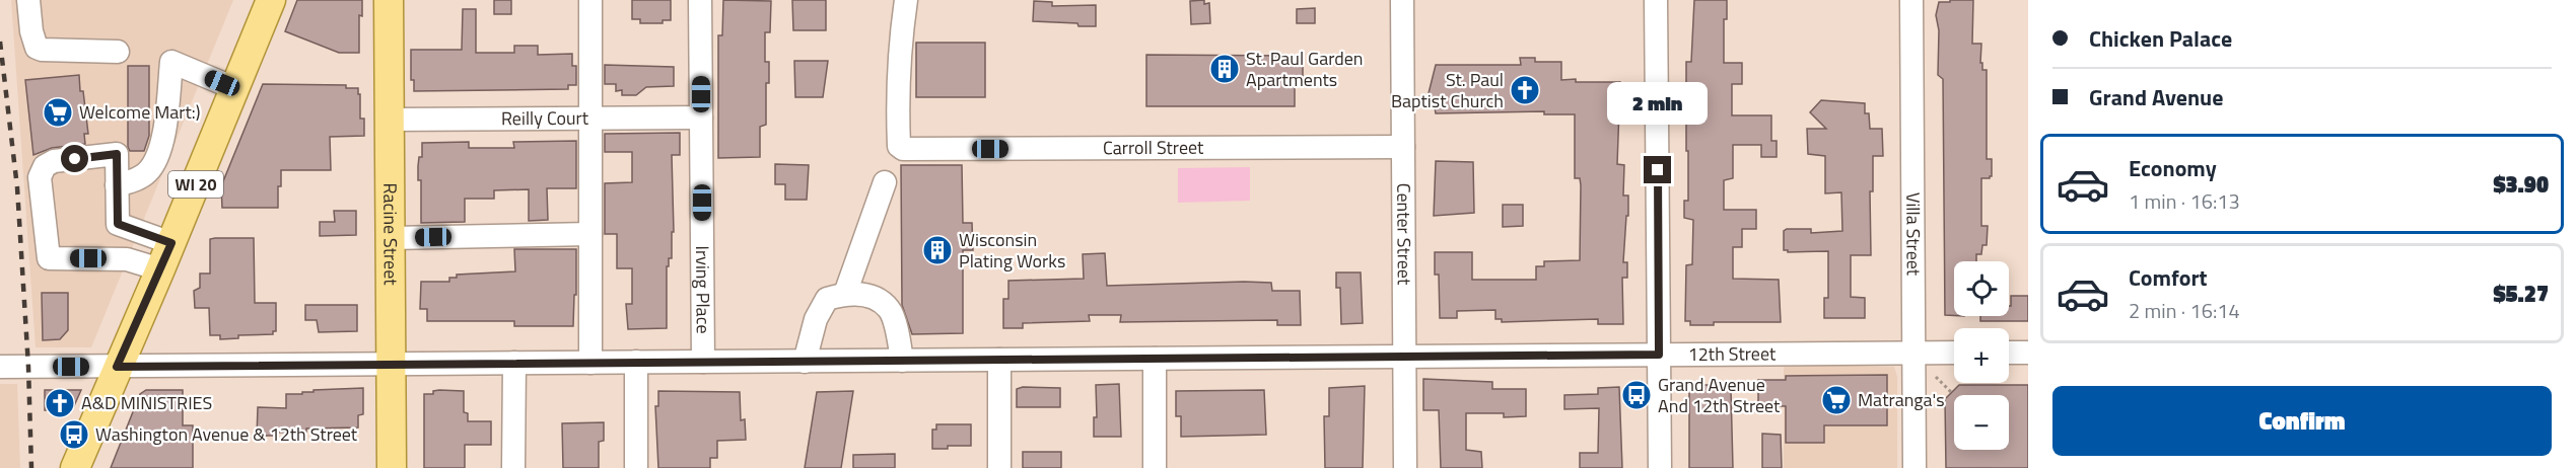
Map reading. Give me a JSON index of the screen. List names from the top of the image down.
{
  "streets": {
    "main road": ["WI 20", "Racine Street"],
    "street": [
      "Reilly Court",
      "Carroll Street",
      "Center Street",
      "Villa Street",
      "Irving Place",
      "12th Street"
    ]
  },
  "crossings": [
    ["Reilly Court", "Racine Street"],
    ["Reilly Court", "Irving Place"],
    ["Carroll Street", "Center Street"],
    ["WI 20", "12th Street"],
    ["Racine Street", "12th Street"],
    ["Center Street", "12th Street"],
    ["Villa Street", "12th Street"],
    ["Irving Place", "12th Street"]
  ],
  "places": {
    "building": ["St. Paul Garden Apartments", "Wisconsin Plating Works"],
    "church": ["St. Paul Baptist Church", "A&D MINISTRIES"],
    "supermarket": ["Welcome Mart:)", "Matranga's"],
    "bus stop": ["Grand Avenue And 12th Street", "Washington Avenue & 12th Street"]
  },
  "page": {
    "banner": ["Chicken Palace", "Grand Avenue"],
    "bubble": "2 min",
    "list": [
      {
        "name": "Economy",
        "note": "1 min · 16:13",
        "value": "$3.90"
      },
      {
        "name": "Comfort",
        "note": "2 min · 16:14",
        "value": "$5.27"
      }
    ],
    "map_buttons": ["+", "−"],
    "buttons": "Confirm"
  }
}
